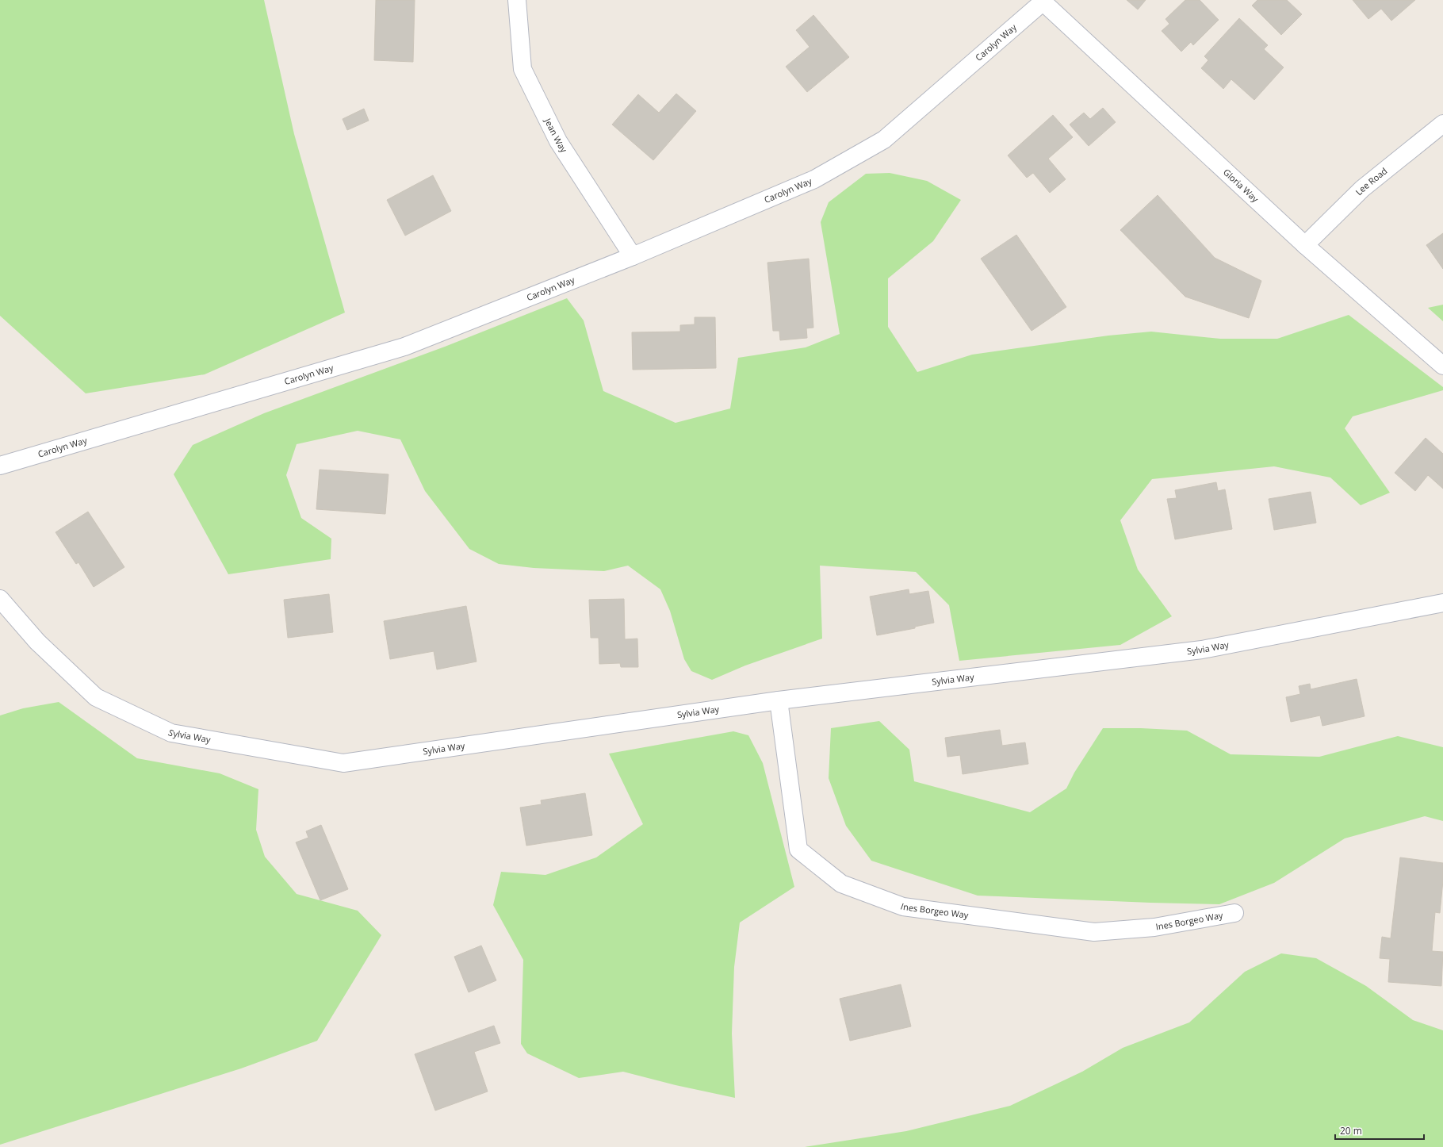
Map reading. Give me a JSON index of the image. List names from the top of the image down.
{
  "streets": {
    "street": [
      "Carolyn Way",
      "Jean Way",
      "Lee Road",
      "Gloria Way",
      "Sylvia Way",
      "Ines Borgeo Way"
    ]
  },
  "crossings": [
    ["Carolyn Way", "Jean Way"],
    ["Carolyn Way", "Gloria Way"],
    ["Lee Road", "Gloria Way"],
    ["Sylvia Way", "Ines Borgeo Way"]
  ],
  "scale_bar": "20 m"
}
